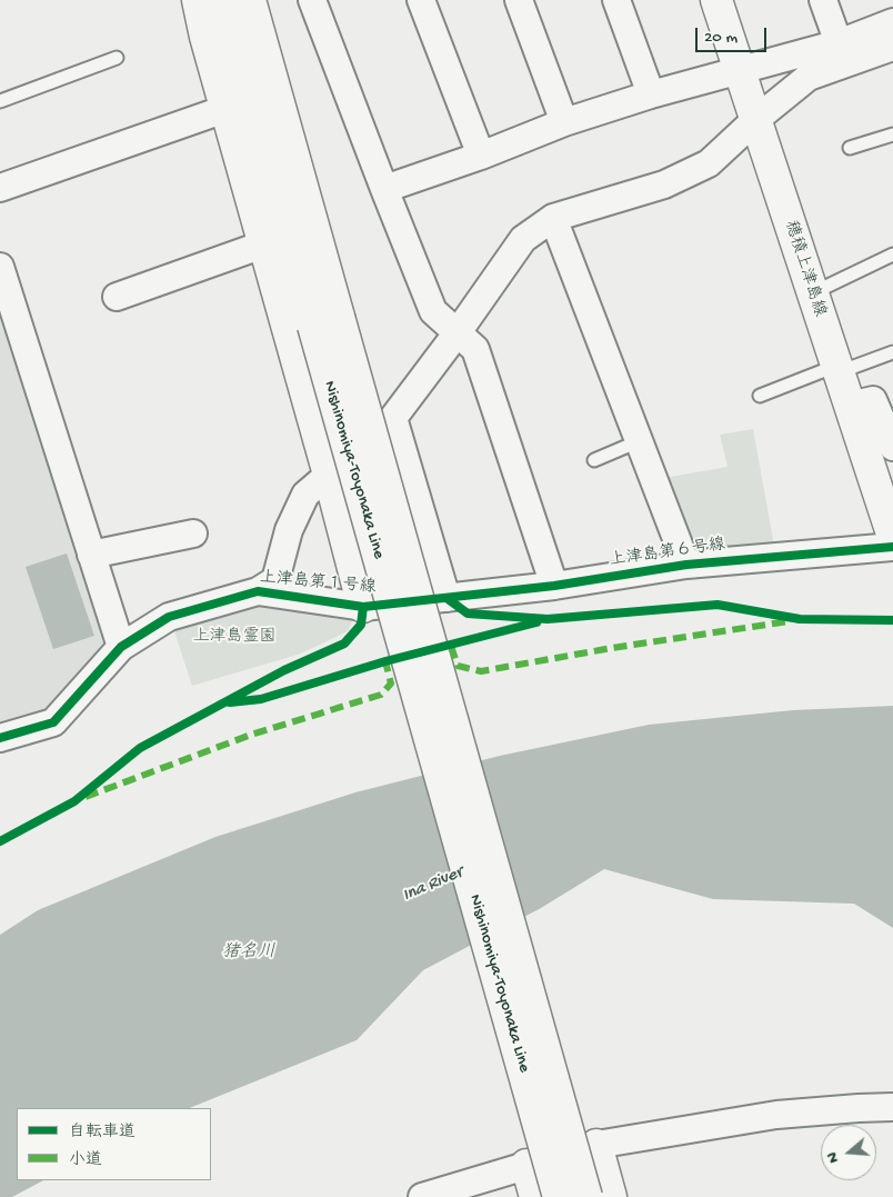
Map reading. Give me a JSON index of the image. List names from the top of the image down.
{
  "streets": {
    "main road": ["穂積上津島線", "Nishinomiya-Toyonaka Line"],
    "street": ["上津島第６号線", "上津島第１号線"]
  },
  "crossings": [
    ["上津島第６号線", "上津島第１号線"]
  ],
  "water": ["Ina River", "猪名川"],
  "parks": ["上津島霊園"],
  "legend": ["自転車道", "小道"],
  "scale_bar": "20 m",
  "north": "left"
}
